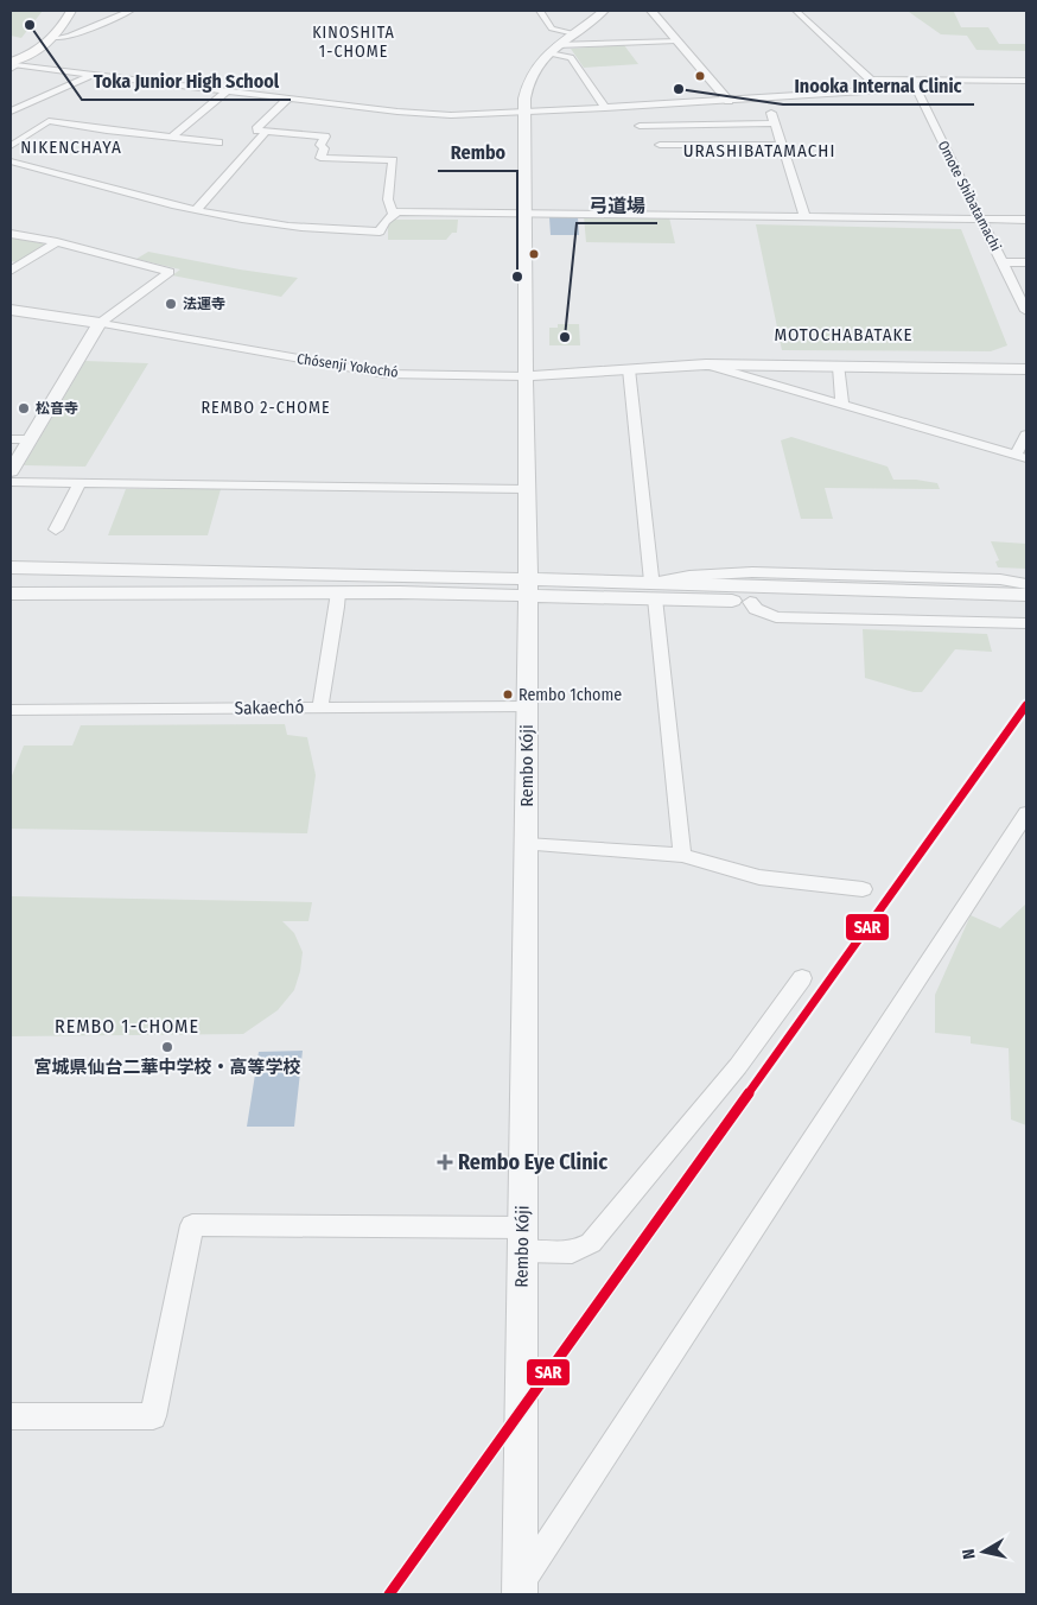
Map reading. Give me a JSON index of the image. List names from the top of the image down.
{
  "streets": {
    "street": [
      "Omote Shibatamachi",
      "Chósenji Yokochó",
      "Sakaechó",
      "Rembo Kóji"
    ]
  },
  "crossings": [
    ["Chósenji Yokochó", "Rembo Kóji"],
    ["Sakaechó", "Rembo Kóji"]
  ],
  "districts": [
    "KINOSHITA 1-CHOME",
    "NIKENCHAYA",
    "URASHIBATAMACHI",
    "MOTOCHABATAKE",
    "REMBO 2-CHOME",
    "REMBO 1-CHOME"
  ],
  "places": {
    "other": [
      "Toka Junior High School",
      "Inooka Internal Clinic",
      "Rembo",
      "法運寺",
      "弓道場",
      "松音寺",
      "Rembo 1chome",
      "宮城県仙台二華中学校・高等学校"
    ],
    "health": ["Rembo Eye Clinic"]
  },
  "lines": ["transit line SAR"],
  "north": "left"
}
